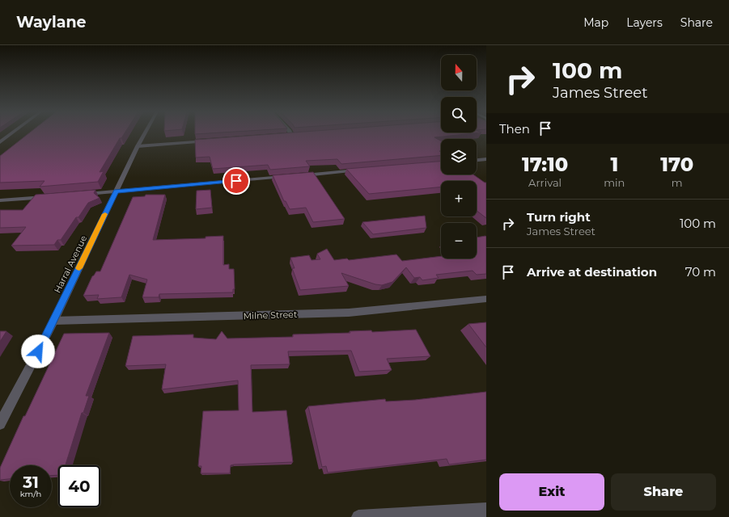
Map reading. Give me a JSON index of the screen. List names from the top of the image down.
{
  "streets": {
    "street": ["Harral Avenue", "Milne Street"]
  },
  "crossings": [
    ["Harral Avenue", "Milne Street"]
  ],
  "north": "top",
  "page": {
    "header": "Waylane",
    "nav": ["Map", "Layers", "Share"],
    "turn": ["100 m", "James Street"],
    "map_buttons": ["+", "−"],
    "then": "Then",
    "eta": [
      "17:10",
      "Arrival",
      "1",
      "min",
      "170",
      "m"
    ],
    "list": [
      {
        "name": "Turn right",
        "note": "James Street",
        "value": "100 m"
      },
      {
        "name": "Arrive at destination",
        "value": "70 m"
      }
    ],
    "speed": "31 km/h",
    "limit": "40",
    "buttons": ["Exit", "Share"]
  }
}
